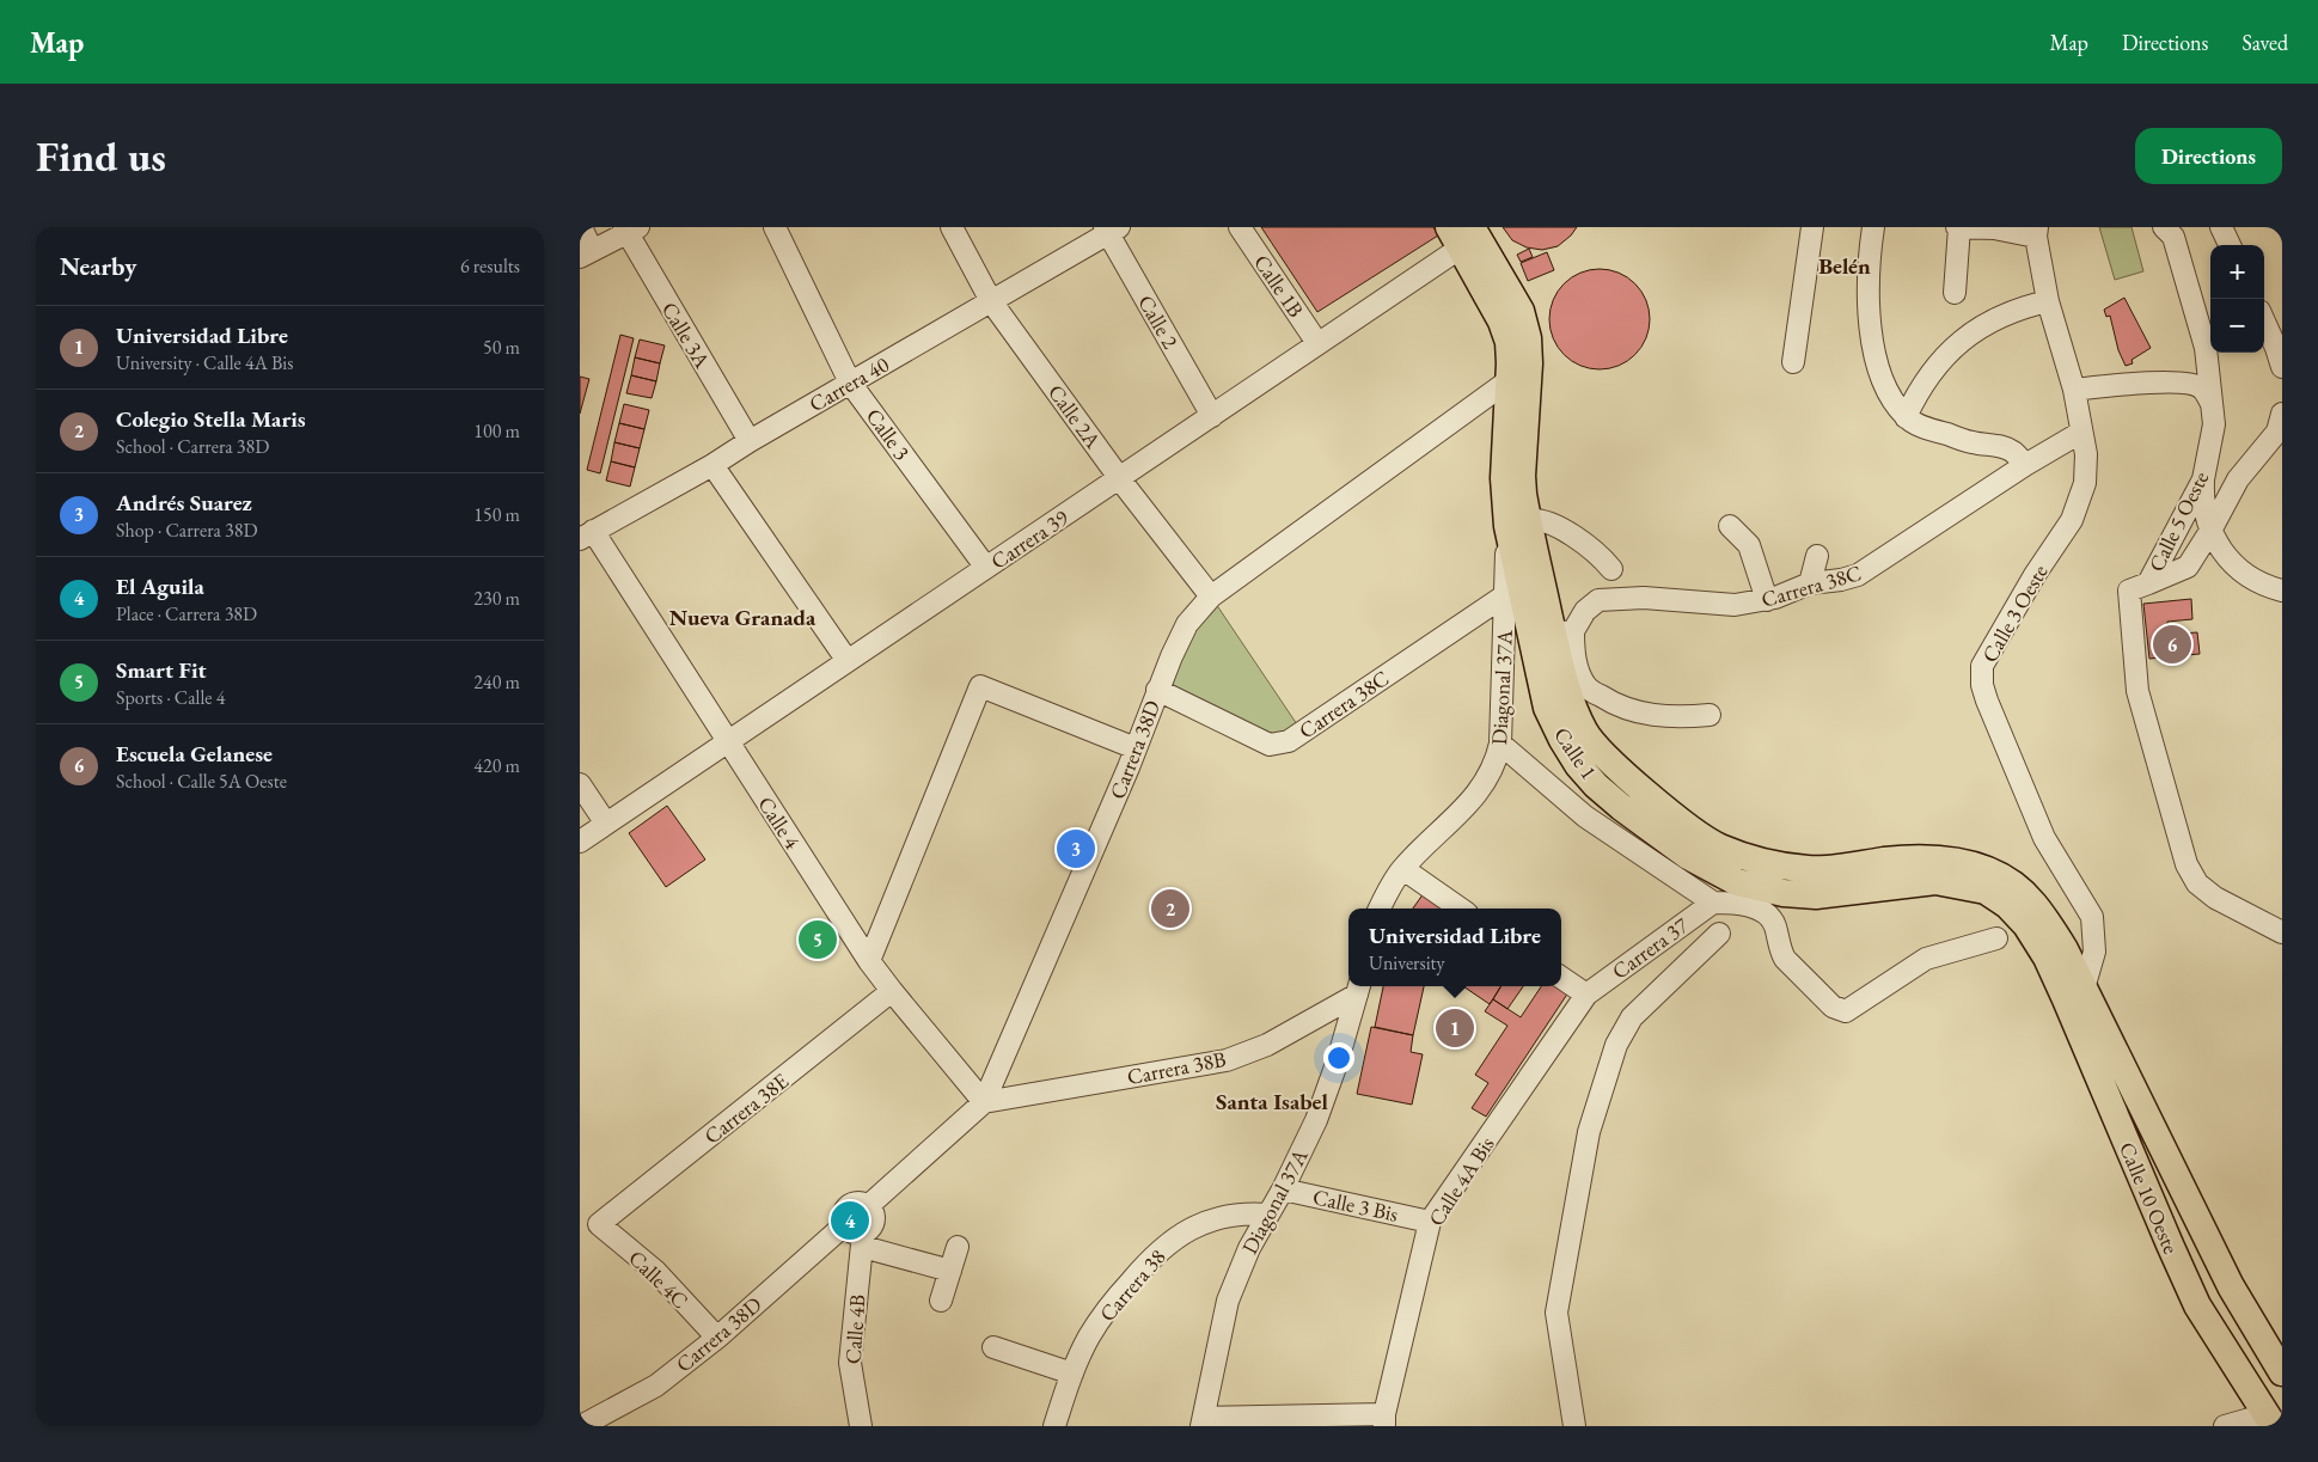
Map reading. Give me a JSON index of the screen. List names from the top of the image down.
{
  "streets": {
    "main road": ["Calle 1", "Calle 10 Oeste"],
    "street": [
      "Calle 1B",
      "Calle 2",
      "Calle 3A",
      "Carrera 40",
      "Calle 2A",
      "Calle 3",
      "Calle 5 Oeste",
      "Carrera 39",
      "Carrera 38C",
      "Calle 3 Oeste",
      "Diagonal 37A",
      "Carrera 38D",
      "Calle 4",
      "Carrera 37",
      "Carrera 38B",
      "Carrera 38E",
      "Calle 4A Bis",
      "Calle 3 Bis",
      "Calle 4C",
      "Carrera 38",
      "Calle 4B"
    ]
  },
  "crossings": [
    ["Calle 1B", "Carrera 39"],
    ["Calle 2", "Carrera 40"],
    ["Calle 2", "Carrera 39"],
    ["Calle 3A", "Carrera 40"],
    ["Carrera 40", "Calle 2A"],
    ["Carrera 40", "Calle 3"],
    ["Carrera 40", "Calle 4"],
    ["Calle 2A", "Carrera 39"],
    ["Calle 2A", "Carrera 38D"],
    ["Calle 3", "Carrera 39"],
    ["Carrera 39", "Calle 1"],
    ["Carrera 39", "Calle 4"],
    ["Carrera 38C", "Calle 3 Oeste"],
    ["Carrera 38C", "Diagonal 37A"],
    ["Carrera 38C", "Carrera 38D"],
    ["Carrera 38C", "Calle 1"],
    ["Calle 3 Oeste", "Calle 10 Oeste"],
    ["Diagonal 37A", "Calle 1"],
    ["Diagonal 37A", "Carrera 38B"],
    ["Diagonal 37A", "Calle 3 Bis"],
    ["Diagonal 37A", "Carrera 38"],
    ["Carrera 38D", "Calle 1"],
    ["Carrera 38D", "Calle 4"],
    ["Carrera 38D", "Carrera 38B"],
    ["Carrera 38D", "Calle 4C"],
    ["Carrera 38D", "Calle 4B"],
    ["Calle 1", "Calle 10 Oeste"],
    ["Calle 4", "Carrera 38B"],
    ["Calle 4", "Carrera 38E"],
    ["Carrera 37", "Calle 4A Bis"],
    ["Carrera 38E", "Calle 4C"],
    ["Calle 4A Bis", "Calle 3 Bis"]
  ],
  "districts": ["Belén", "Nueva Granada", "Santa Isabel"],
  "page": {
    "header": "Map",
    "nav": ["Map", "Directions", "Saved"],
    "buttons": "Directions",
    "title": "Find us",
    "heading": ["Nearby", "6 results"],
    "map_buttons": ["+", "−"],
    "list": [
      {
        "mark": "1",
        "name": "Universidad Libre",
        "note": "University · Calle 4A Bis",
        "value": "50 m"
      },
      {
        "mark": "2",
        "name": "Colegio Stella Maris",
        "note": "School · Carrera 38D",
        "value": "100 m"
      },
      {
        "mark": "3",
        "name": "Andrés Suarez",
        "note": "Shop · Carrera 38D",
        "value": "150 m"
      },
      {
        "mark": "4",
        "name": "El Aguila",
        "note": "Place · Carrera 38D",
        "value": "230 m"
      },
      {
        "mark": "5",
        "name": "Smart Fit",
        "note": "Sports · Calle 4",
        "value": "240 m"
      },
      {
        "mark": "6",
        "name": "Escuela Gelanese",
        "note": "School · Calle 5A Oeste",
        "value": "420 m"
      }
    ],
    "pins": [
      "6",
      "3",
      "2",
      "5",
      "1",
      "4"
    ],
    "popup": ["Universidad Libre", "University"]
  }
}
